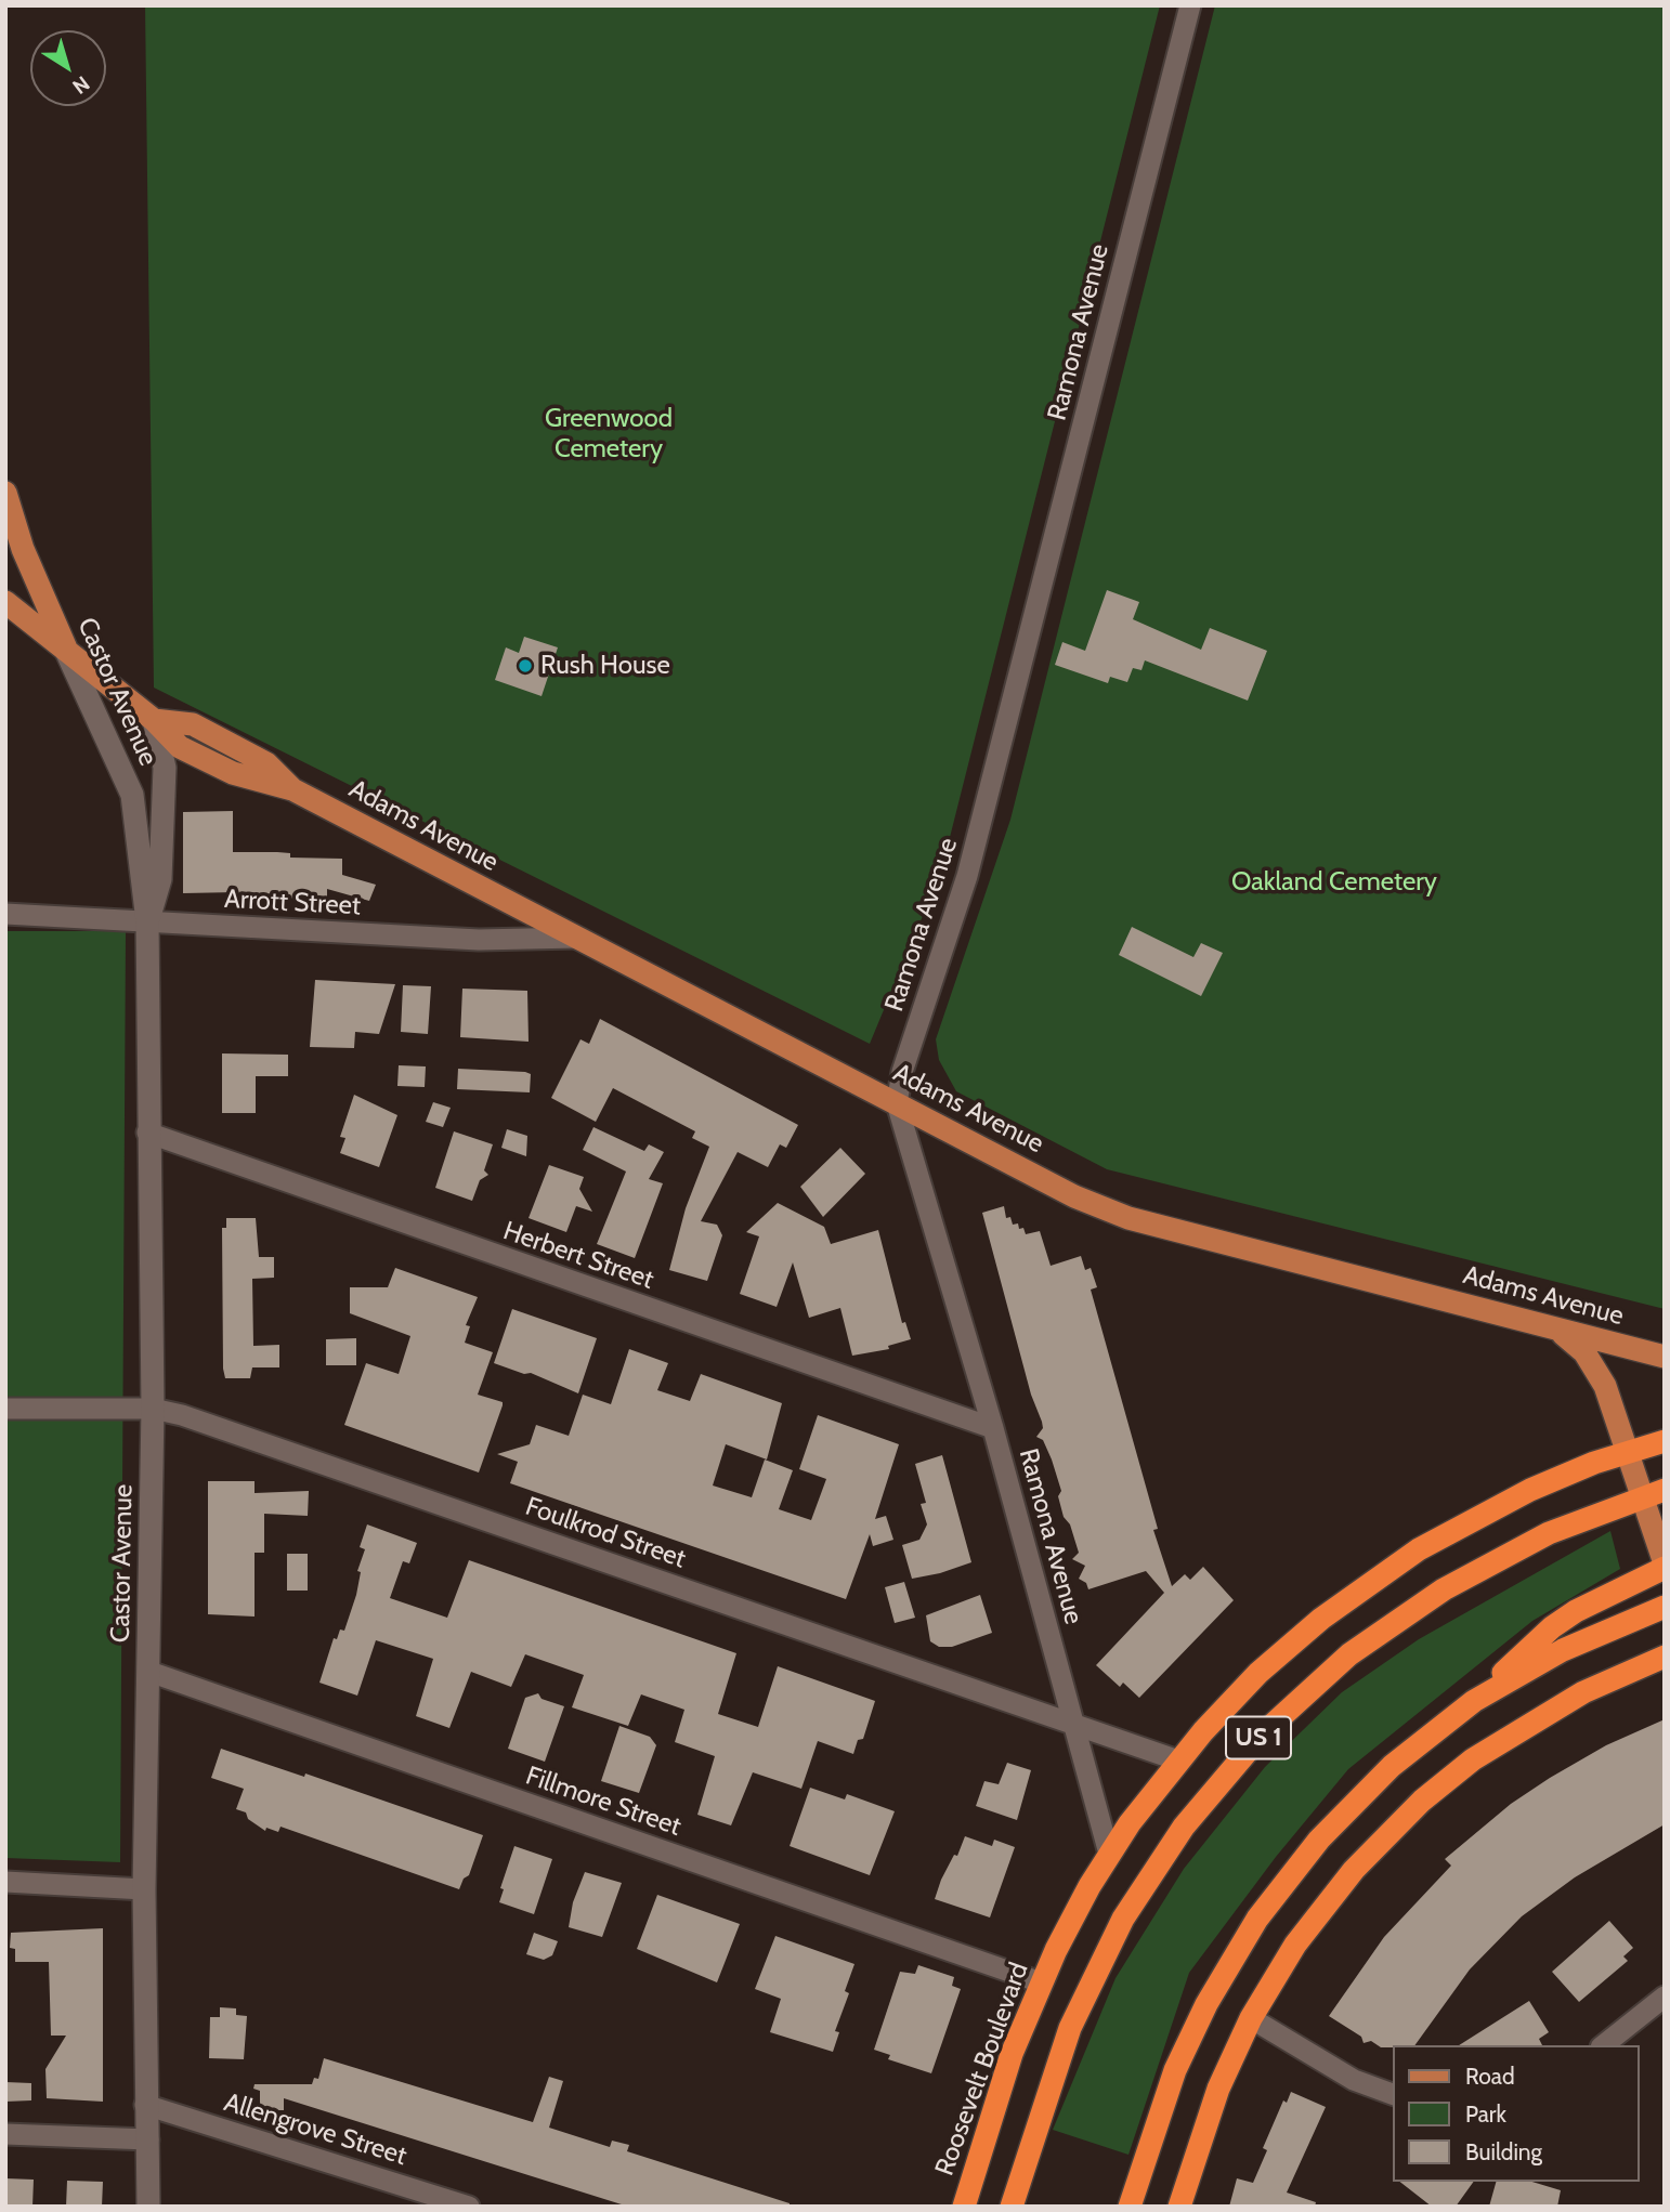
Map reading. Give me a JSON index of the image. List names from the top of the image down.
{
  "streets": {
    "highway": ["US 1", "Roosevelt Boulevard"],
    "main road": ["Castor Avenue", "Adams Avenue"],
    "street": [
      "Ramona Avenue",
      "Arrott Street",
      "Herbert Street",
      "Foulkrod Street",
      "Fillmore Street",
      "Allengrove Street"
    ]
  },
  "crossings": [
    ["Ramona Avenue", "Adams Avenue"],
    ["Ramona Avenue", "Herbert Street"],
    ["Ramona Avenue", "Foulkrod Street"],
    ["Ramona Avenue", "Roosevelt Boulevard"],
    ["Castor Avenue", "Adams Avenue"],
    ["Castor Avenue", "Arrott Street"],
    ["Castor Avenue", "Herbert Street"],
    ["Castor Avenue", "Foulkrod Street"],
    ["Castor Avenue", "Fillmore Street"],
    ["Castor Avenue", "Allengrove Street"],
    ["Adams Avenue", "Arrott Street"],
    ["Foulkrod Street", "Roosevelt Boulevard"],
    ["Fillmore Street", "Roosevelt Boulevard"]
  ],
  "parks": ["Greenwood Cemetery", "Oakland Cemetery"],
  "places": ["Rush House"],
  "legend": ["Road", "Park", "Building"],
  "north": "bottom right"
}
